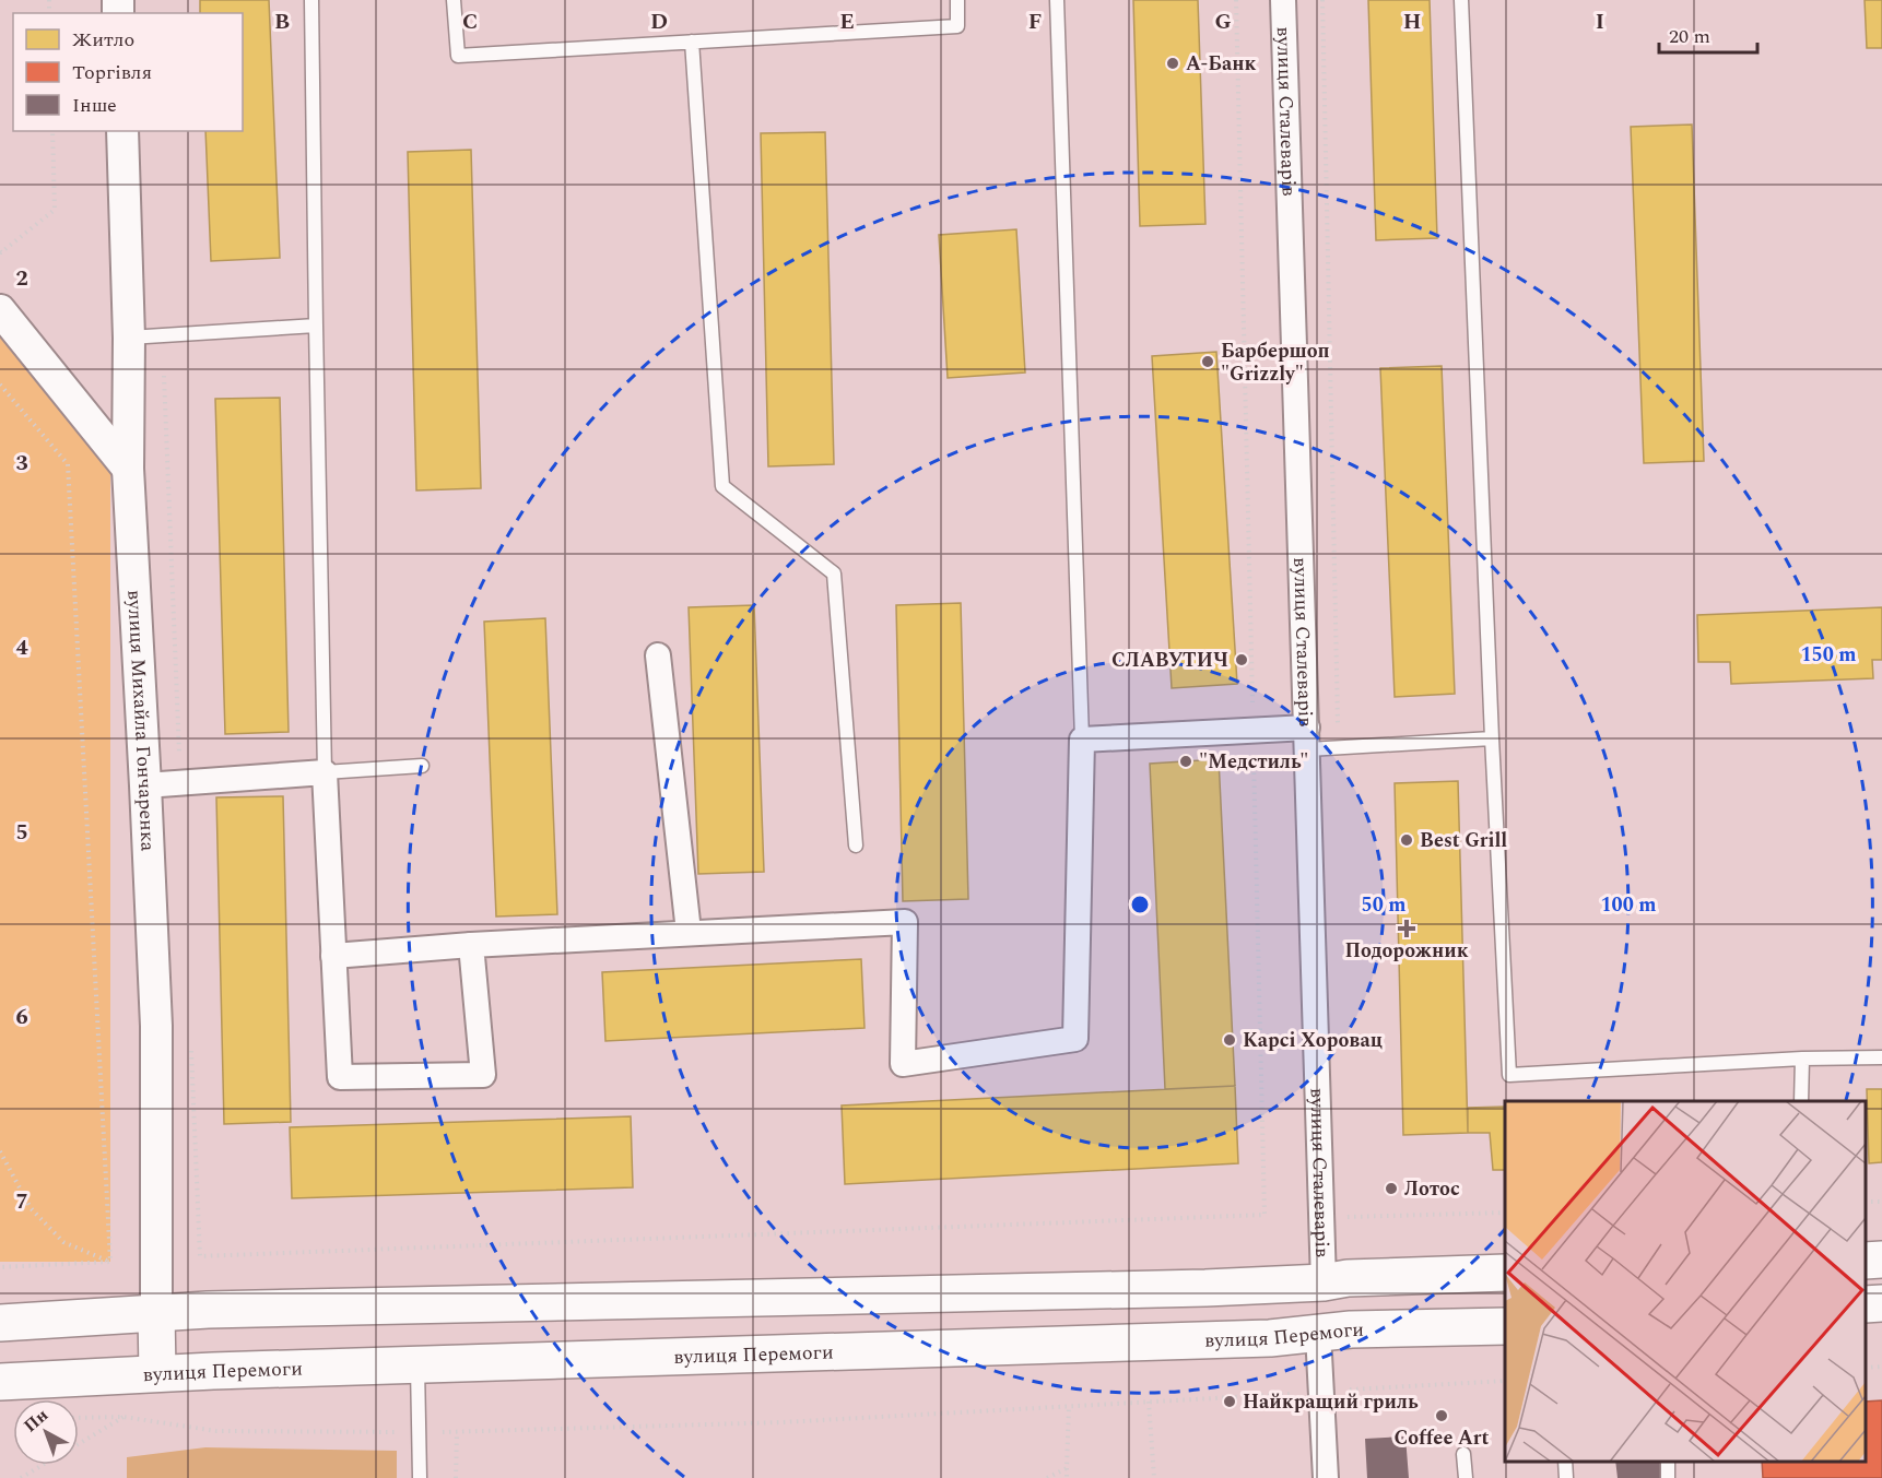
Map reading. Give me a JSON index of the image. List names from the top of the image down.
{
  "streets": {
    "main road": ["вулиця Перемоги"],
    "street": ["вулиця Сталеварів", "вулиця Михайла Гончаренка"]
  },
  "places": {
    "other": [
      "А-Банк",
      "Барбершоп \"Grizzly\"",
      "СЛАВУТИЧ",
      "\"Медстиль\"",
      "Best Grill",
      "Карсі Хоровац",
      "Лотос",
      "Найкращий гриль",
      "Coffee Art"
    ],
    "health": ["Подорожник"]
  },
  "legend": ["Житло", "Торгівля", "Інше"],
  "scale_bar": "20 m",
  "north": "top left",
  "grid": {
    "columns": [
      "B",
      "C",
      "D",
      "E",
      "F",
      "G",
      "H",
      "I"
    ],
    "rows": [
      "2",
      "3",
      "4",
      "5",
      "6",
      "7"
    ]
  },
  "rings": ["150 m", "50 m", "100 m"]
}
